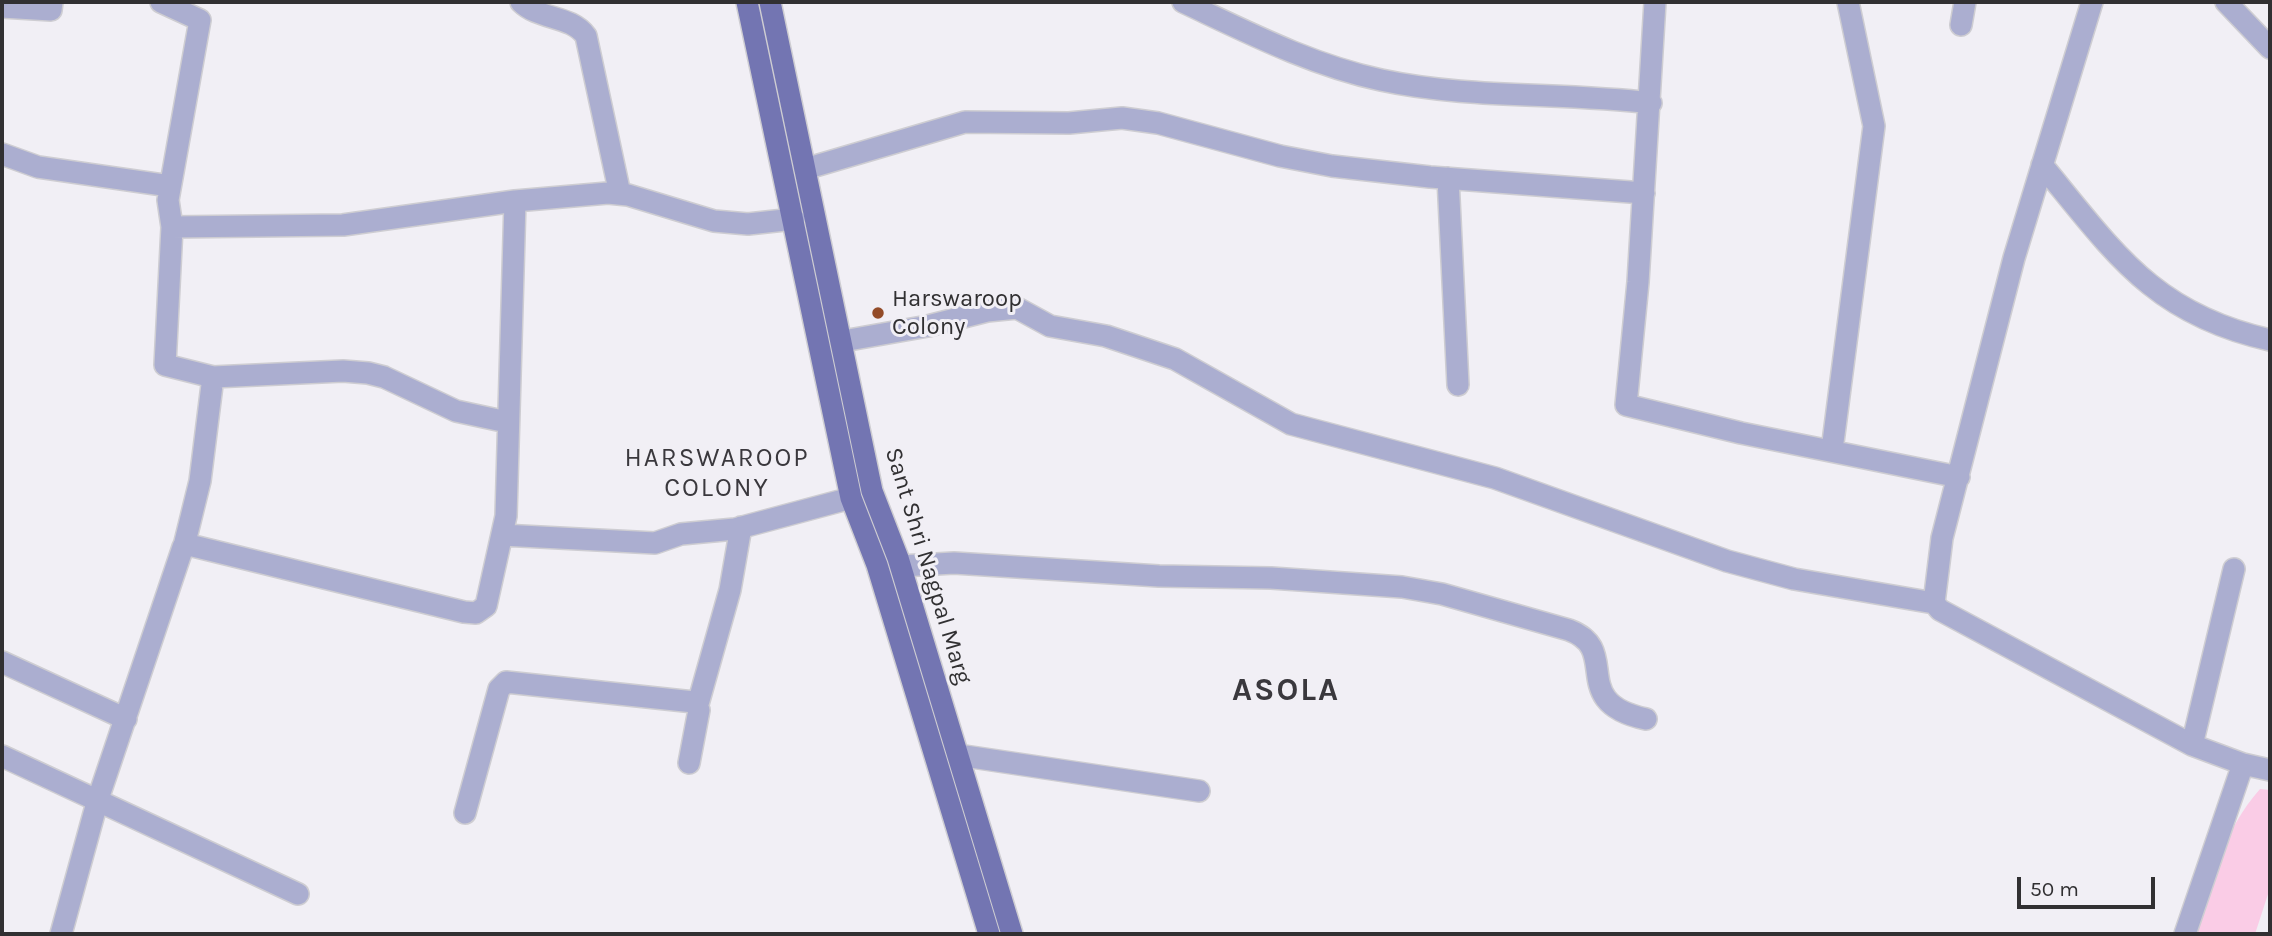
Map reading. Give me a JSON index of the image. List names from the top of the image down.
{
  "streets": {
    "main road": ["Sant Shri Nagpal Marg"]
  },
  "districts": ["HARSWAROOP COLONY", "ASOLA"],
  "places": ["Harswaroop Colony"],
  "scale_bar": "50 m"
}
